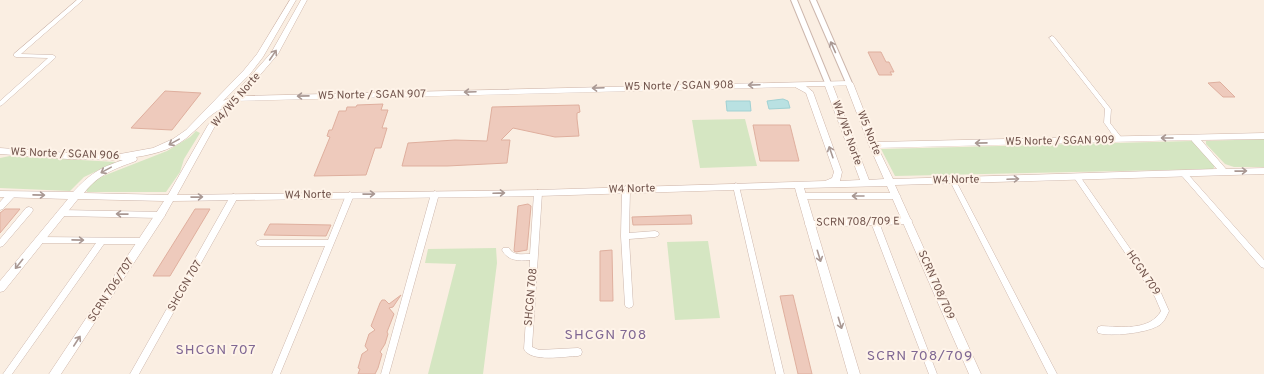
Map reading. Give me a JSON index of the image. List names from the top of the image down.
{
  "streets": {
    "main road": [
      "W5 Norte / SGAN 908",
      "W5 Norte / SGAN 907",
      "W4/W5 Norte",
      "W5 Norte",
      "W5 Norte / SGAN 909",
      "W5 Norte / SGAN 906",
      "W4 Norte",
      "SCRN 708/709",
      "SCRN 706/707"
    ],
    "street": [
      "SCRN 708/709 E",
      "HCGN 709",
      "SHCGN 707",
      "SHCGN 708"
    ]
  },
  "crossings": [
    ["W5 Norte / SGAN 908", "W5 Norte / SGAN 907"],
    ["W5 Norte / SGAN 908", "W4/W5 Norte"],
    ["W5 Norte / SGAN 908", "W5 Norte"],
    ["W5 Norte / SGAN 907", "W4/W5 Norte"],
    ["W4/W5 Norte", "W5 Norte / SGAN 906"],
    ["W4/W5 Norte", "W4 Norte"],
    ["W4/W5 Norte", "SCRN 706/707"],
    ["W5 Norte", "W5 Norte / SGAN 909"],
    ["W5 Norte", "W4 Norte"],
    ["W5 Norte", "SCRN 708/709"],
    ["W4 Norte", "HCGN 709"],
    ["W4 Norte", "SCRN 708/709"],
    ["W4 Norte", "SHCGN 707"],
    ["W4 Norte", "SHCGN 708"],
    ["SCRN 708/709 E", "SCRN 708/709"]
  ],
  "one_way": [
    "W5 Norte / SGAN 908",
    "W5 Norte / SGAN 907",
    "W5 Norte / SGAN 909",
    "W4 Norte"
  ],
  "districts": ["SHCGN 708", "SHCGN 707", "SCRN 708/709"]
}
